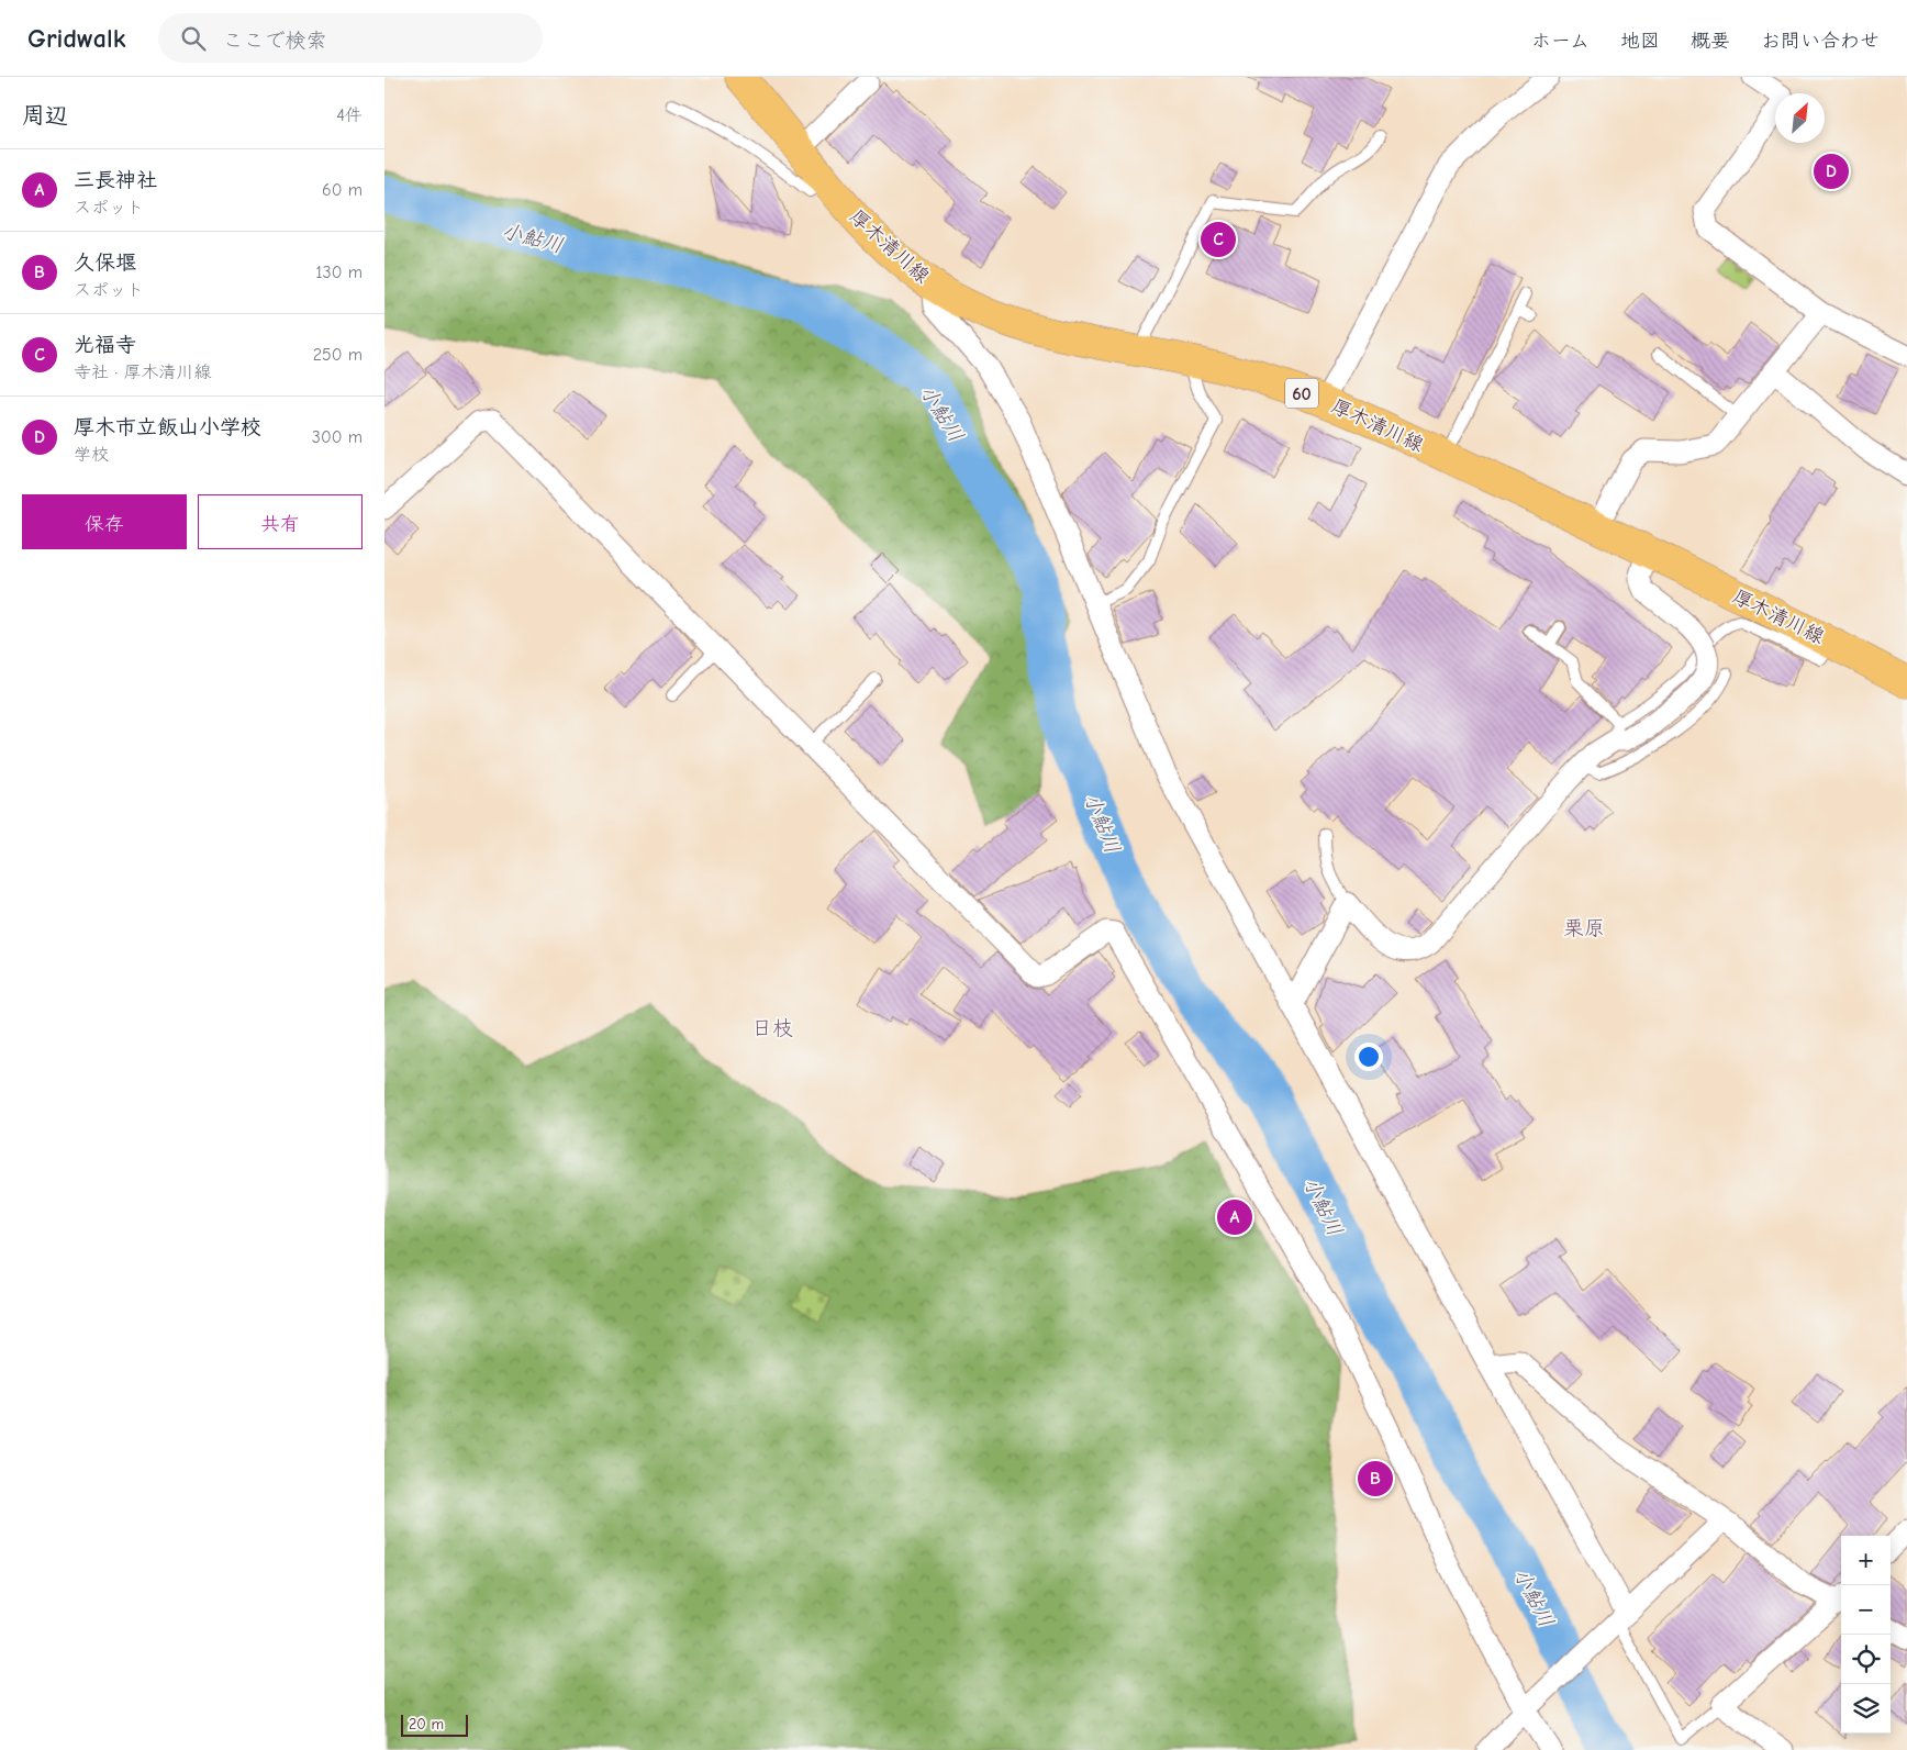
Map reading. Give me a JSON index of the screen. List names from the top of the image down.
{
  "streets": {
    "main road": ["厚木清川線", "60"]
  },
  "districts": ["栗原", "日枝"],
  "water": ["小鮎川"],
  "scale_bar": "20 m",
  "north": "top right",
  "page": {
    "header": "Gridwalk",
    "search": "ここで検索",
    "nav": [
      "ホーム",
      "地図",
      "概要",
      "お問い合わせ"
    ],
    "heading": ["周辺", "4件"],
    "list": [
      {
        "mark": "A",
        "name": "三長神社",
        "note": "スポット",
        "value": "60 m"
      },
      {
        "mark": "B",
        "name": "久保堰",
        "note": "スポット",
        "value": "130 m"
      },
      {
        "mark": "C",
        "name": "光福寺",
        "note": "寺社 · 厚木清川線",
        "value": "250 m"
      },
      {
        "mark": "D",
        "name": "厚木市立飯山小学校",
        "note": "学校",
        "value": "300 m"
      }
    ],
    "pins": [
      "D",
      "C",
      "A",
      "B"
    ],
    "buttons": ["保存", "共有"],
    "map_buttons": ["+", "−"],
    "scale": "20 m"
  }
}
